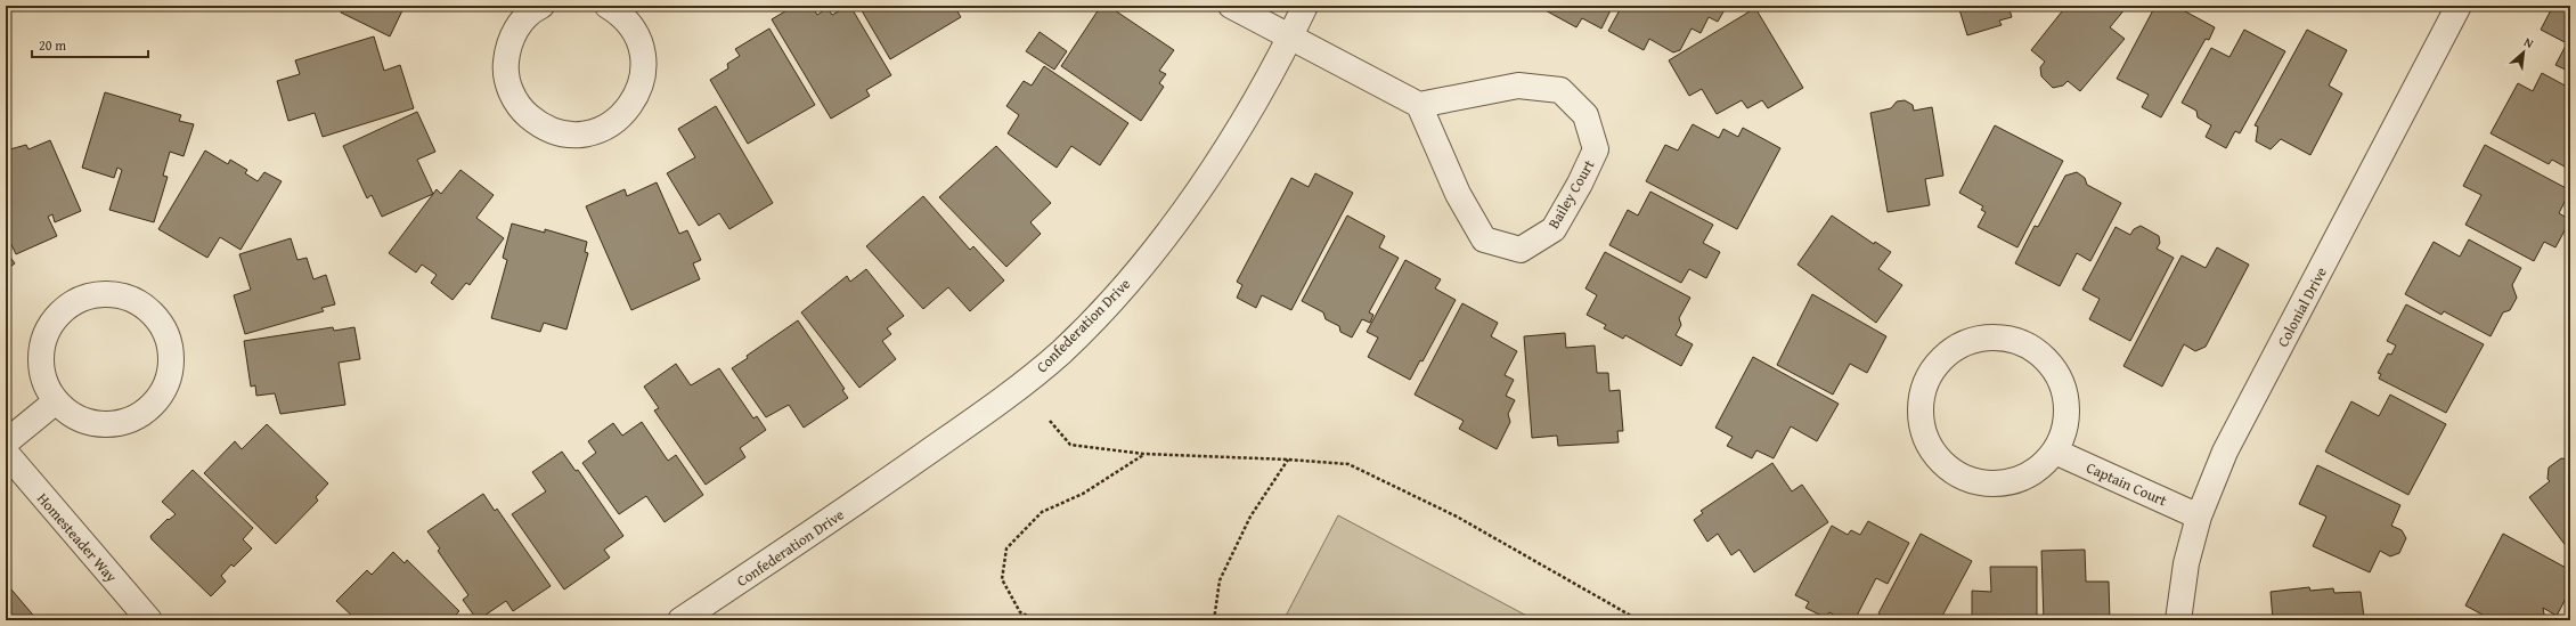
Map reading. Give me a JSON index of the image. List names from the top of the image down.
{
  "streets": {
    "street": [
      "Bailey Court",
      "Colonial Drive",
      "Confederation Drive",
      "Captain Court",
      "Homesteader Way"
    ]
  },
  "crossings": [
    ["Colonial Drive", "Captain Court"]
  ],
  "scale_bar": "20 m",
  "north": "top right"
}
